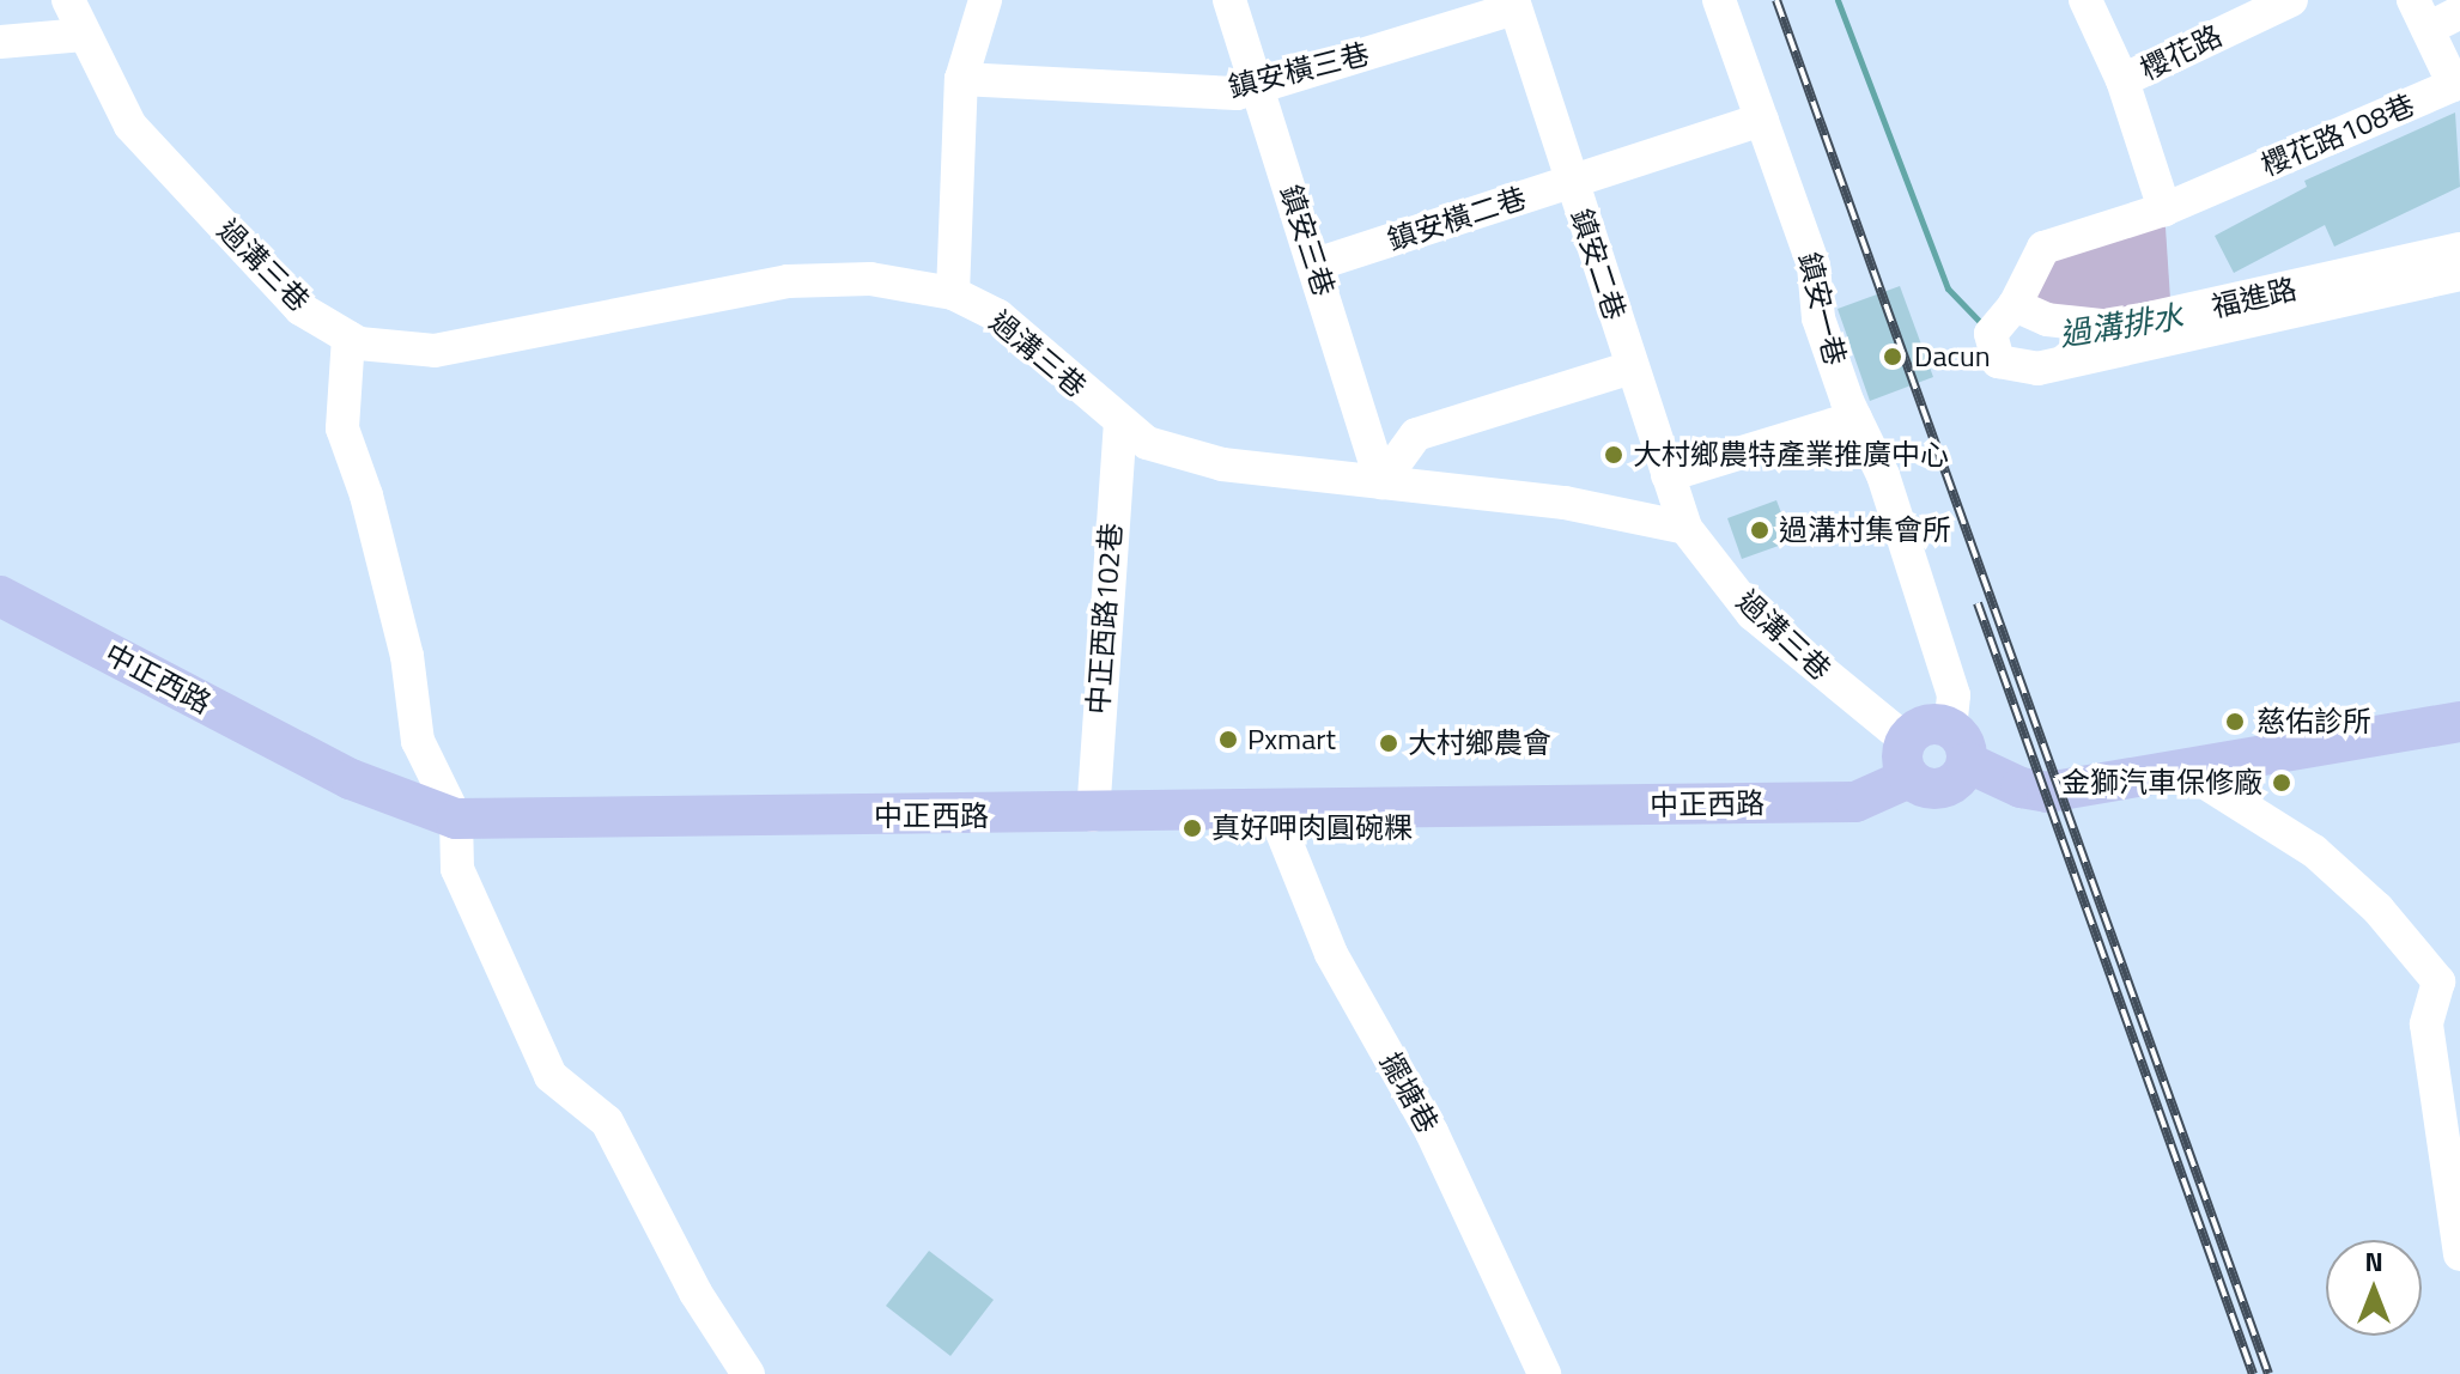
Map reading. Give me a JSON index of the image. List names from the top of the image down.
{
  "streets": {
    "main road": ["中正西路"],
    "street": [
      "櫻花路",
      "鎮安橫三巷",
      "櫻花路108巷",
      "鎮安橫二巷",
      "鎮安三巷",
      "鎮安二巷",
      "過溝三巷",
      "福進路",
      "鎮安一巷",
      "中正西路102巷",
      "擺塘巷"
    ]
  },
  "crossings": [
    ["櫻花路", "櫻花路108巷"],
    ["鎮安橫三巷", "鎮安三巷"],
    ["鎮安橫三巷", "鎮安二巷"],
    ["鎮安橫二巷", "鎮安三巷"],
    ["鎮安橫二巷", "鎮安二巷"],
    ["鎮安橫二巷", "鎮安一巷"],
    ["鎮安三巷", "過溝三巷"],
    ["鎮安二巷", "過溝三巷"],
    ["過溝三巷", "中正西路102巷"],
    ["過溝三巷", "中正西路"],
    ["鎮安一巷", "中正西路"],
    ["中正西路102巷", "中正西路"],
    ["中正西路", "擺塘巷"]
  ],
  "water": ["過溝排水"],
  "places": [
    "Dacun",
    "大村鄉農特產業推廣中心",
    "過溝村集會所",
    "慈佑診所",
    "Pxmart",
    "大村鄉農會",
    "金獅汽車保修廠",
    "真好呷肉圓碗粿"
  ],
  "north": "top"
}
